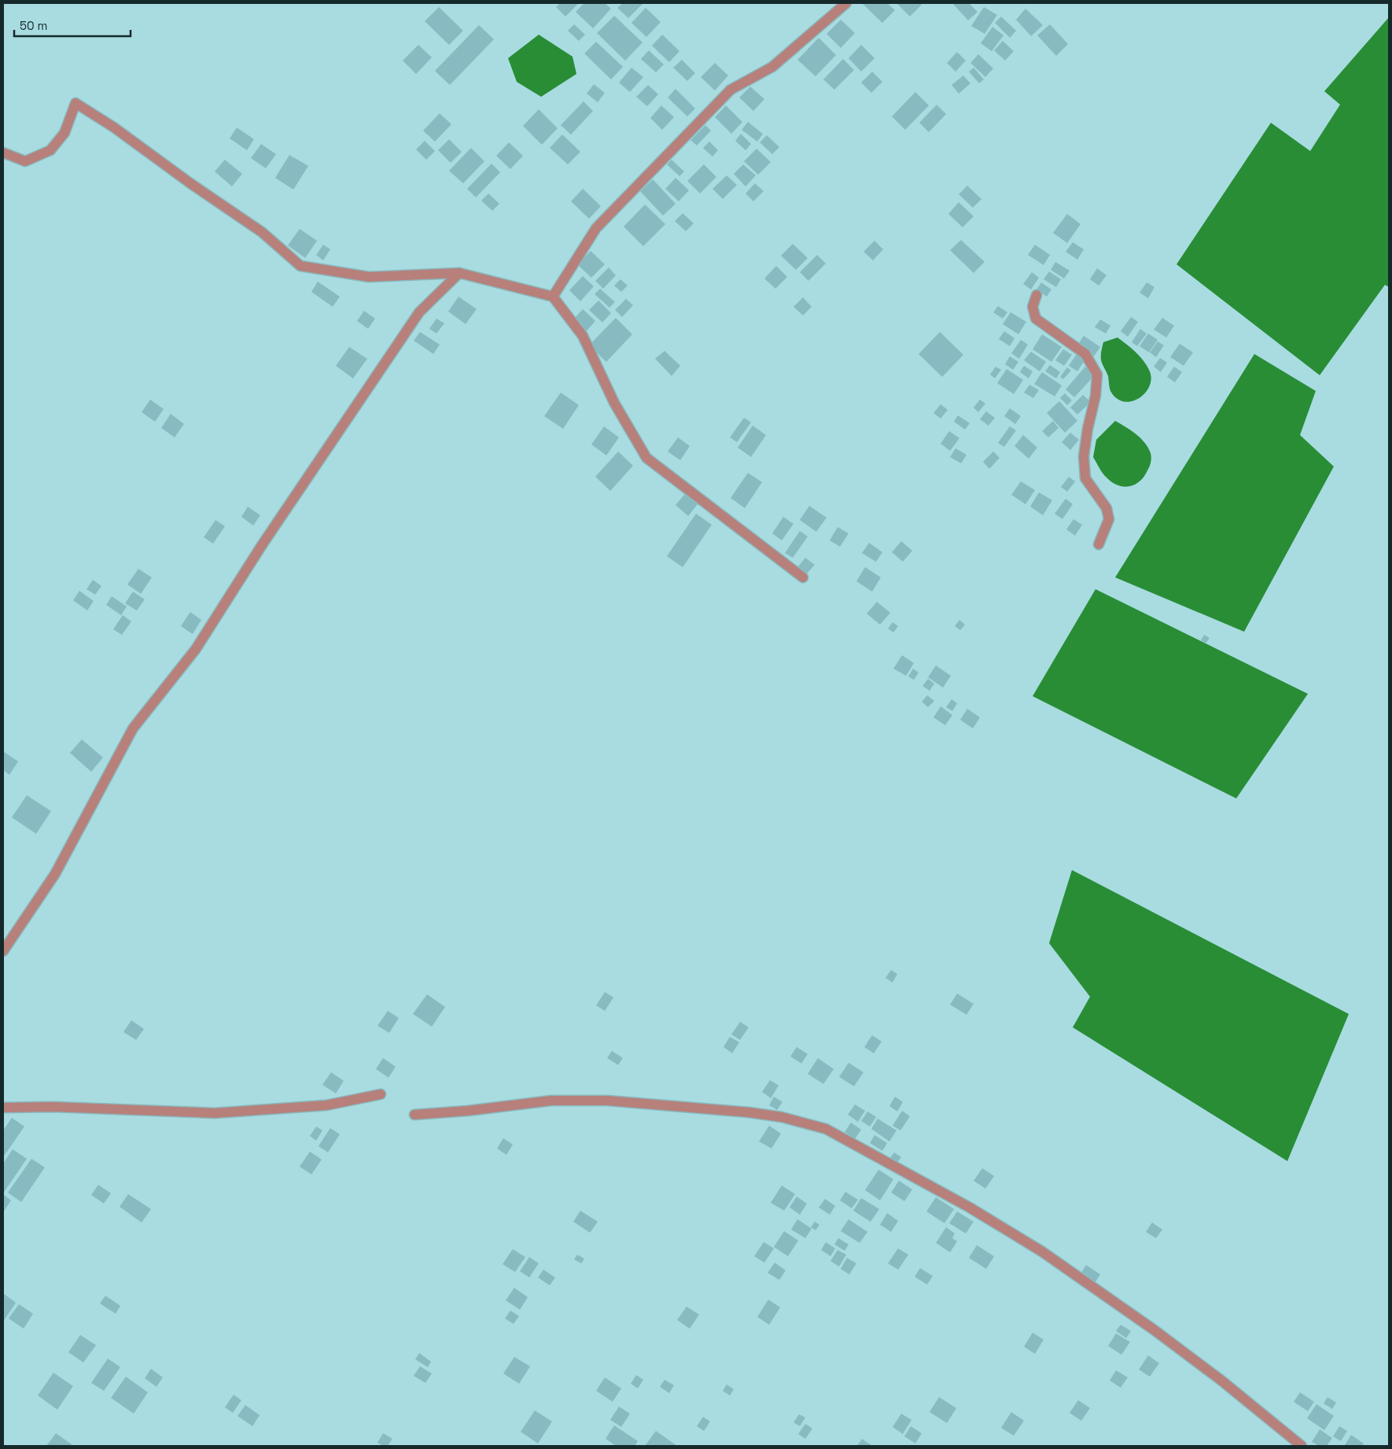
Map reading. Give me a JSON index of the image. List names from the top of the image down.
{
  "scale_bar": "50 m"
}
